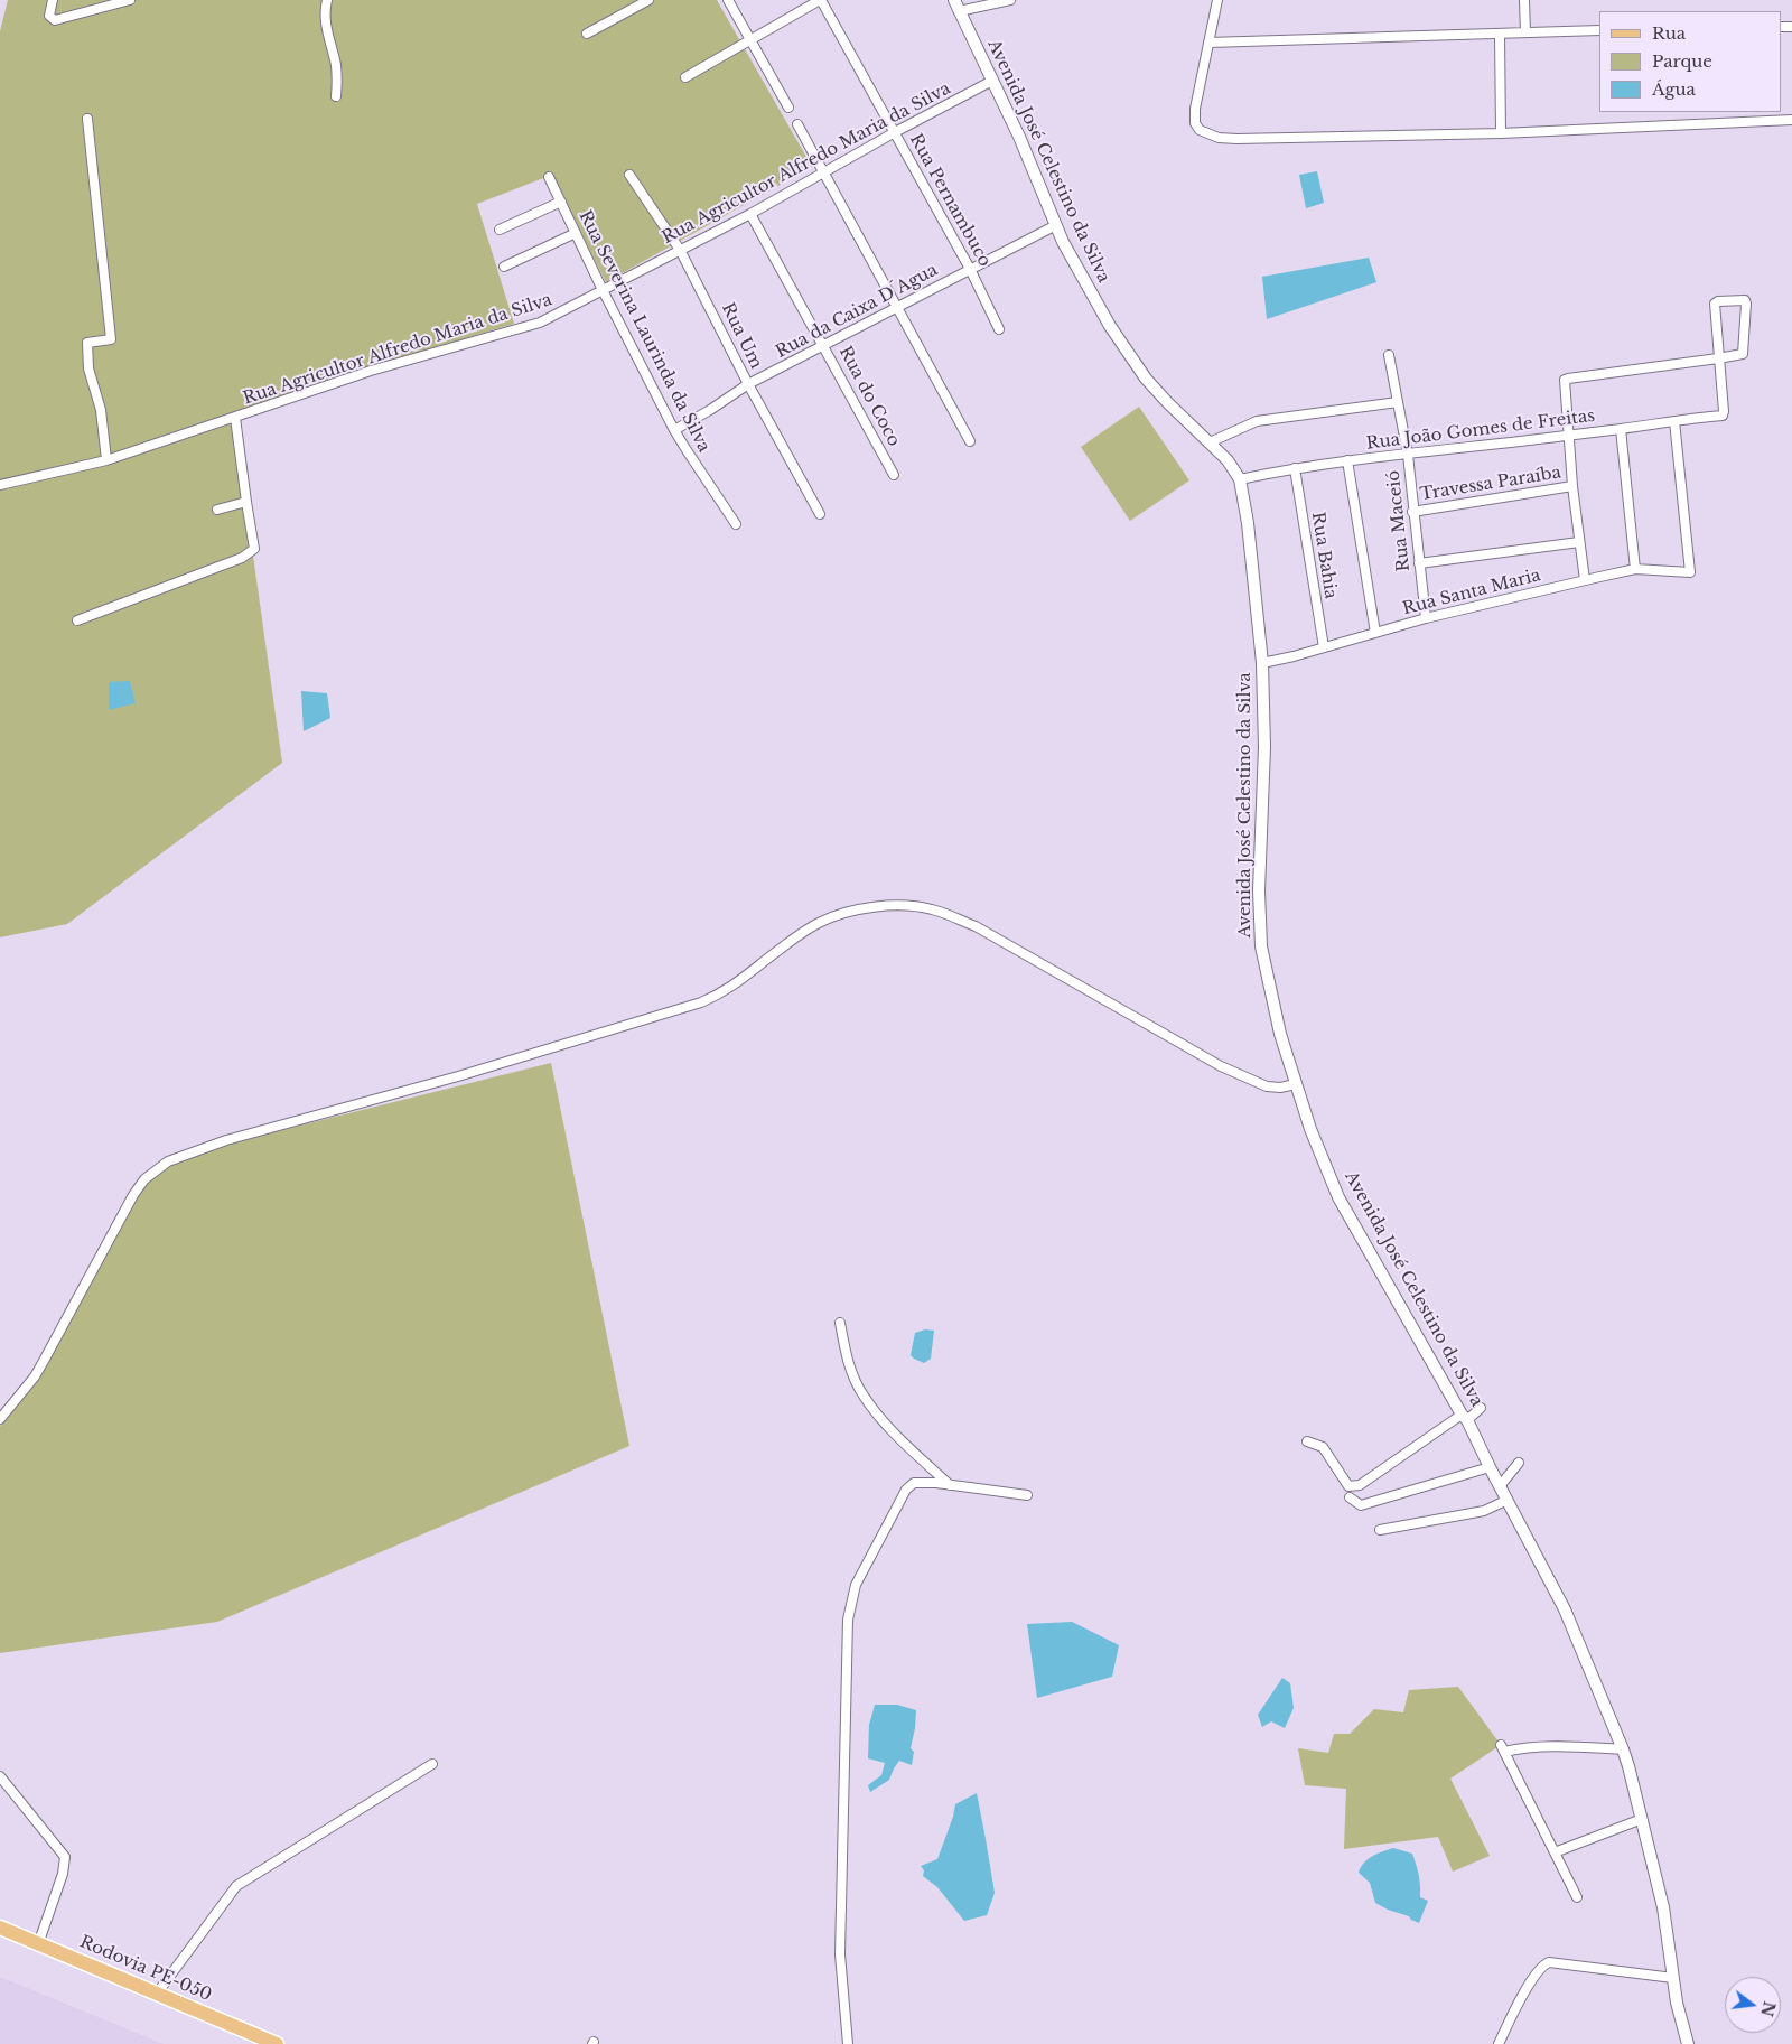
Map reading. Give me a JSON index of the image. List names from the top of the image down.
{
  "streets": {
    "main road": ["Rodovia PE-050"],
    "street": [
      "Avenida José Celestino da Silva",
      "Rua Agricultor Alfredo Maria da Silva",
      "Rua Pernambuco",
      "Rua da Caixa D´Agua",
      "Rua Severina Laurinda da Silva",
      "Rua Um",
      "Rua do Coco",
      "Rua João Gomes de Freitas",
      "Travessa Paraíba",
      "Rua Maceió",
      "Rua Bahia",
      "Rua Santa Maria"
    ]
  },
  "crossings": [
    ["Avenida José Celestino da Silva", "Rua Agricultor Alfredo Maria da Silva"],
    ["Avenida José Celestino da Silva", "Rua da Caixa D´Agua"],
    ["Avenida José Celestino da Silva", "Rua João Gomes de Freitas"],
    ["Avenida José Celestino da Silva", "Rua Santa Maria"],
    ["Rua Agricultor Alfredo Maria da Silva", "Rua Pernambuco"],
    ["Rua Agricultor Alfredo Maria da Silva", "Rua Severina Laurinda da Silva"],
    ["Rua Agricultor Alfredo Maria da Silva", "Rua Um"],
    ["Rua Agricultor Alfredo Maria da Silva", "Rua do Coco"],
    ["Rua Pernambuco", "Rua da Caixa D´Agua"],
    ["Rua da Caixa D´Agua", "Rua Severina Laurinda da Silva"],
    ["Rua da Caixa D´Agua", "Rua Um"],
    ["Rua da Caixa D´Agua", "Rua do Coco"],
    ["Rua João Gomes de Freitas", "Rua Maceió"],
    ["Rua João Gomes de Freitas", "Rua Bahia"],
    ["Rua João Gomes de Freitas", "Rua Santa Maria"],
    ["Travessa Paraíba", "Rua Maceió"],
    ["Rua Maceió", "Rua Santa Maria"],
    ["Rua Bahia", "Rua Santa Maria"]
  ],
  "legend": ["Rua", "Parque", "Água"],
  "north": "right"
}
